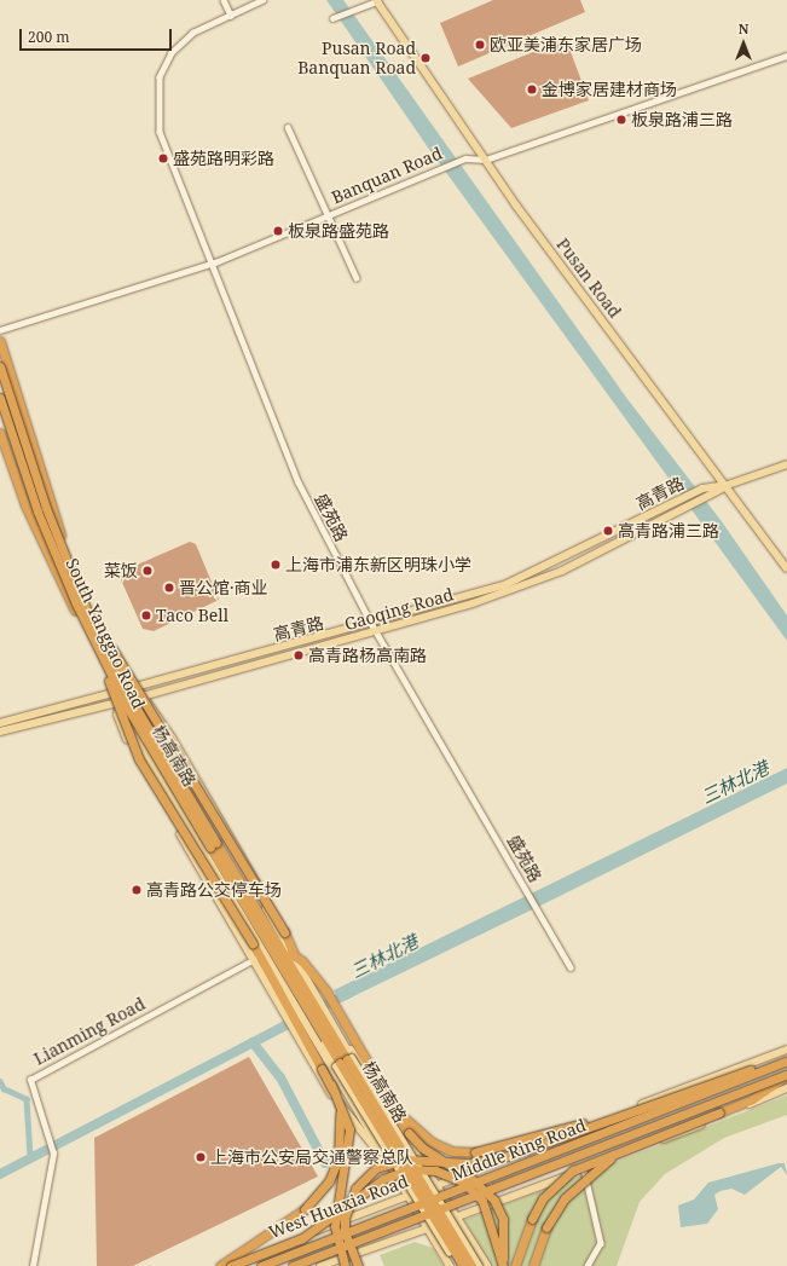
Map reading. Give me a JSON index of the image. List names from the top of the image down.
{
  "streets": {
    "highway": ["杨高南路", "Middle Ring Road"],
    "main road": [
      "Pusan Road",
      "高青路",
      "Gaoqing Road",
      "South Yanggao Road",
      "West Huaxia Road"
    ],
    "street": ["Banquan Road", "盛苑路", "Lianming Road"]
  },
  "crossings": [
    ["Banquan Road", "Pusan Road"],
    ["Banquan Road", "盛苑路"],
    ["Pusan Road", "高青路"],
    ["Pusan Road", "Gaoqing Road"],
    ["高青路", "盛苑路"],
    ["高青路", "Gaoqing Road"],
    ["高青路", "South Yanggao Road"],
    ["盛苑路", "Gaoqing Road"],
    ["Gaoqing Road", "South Yanggao Road"],
    ["Gaoqing Road", "杨高南路"],
    ["South Yanggao Road", "杨高南路"],
    ["杨高南路", "Lianming Road"]
  ],
  "water": ["三林北港"],
  "places": [
    "欧亚美浦东家居广场",
    "Pusan Road Banquan Road",
    "金博家居建材商场",
    "板泉路浦三路",
    "盛苑路明彩路",
    "板泉路盛苑路",
    "高青路浦三路",
    "上海市浦东新区明珠小学",
    "菜饭",
    "晋公馆·商业",
    "Taco Bell",
    "高青路杨高南路",
    "高青路公交停车场",
    "上海市公安局交通警察总队"
  ],
  "scale_bar": "200 m",
  "north": "top"
}
